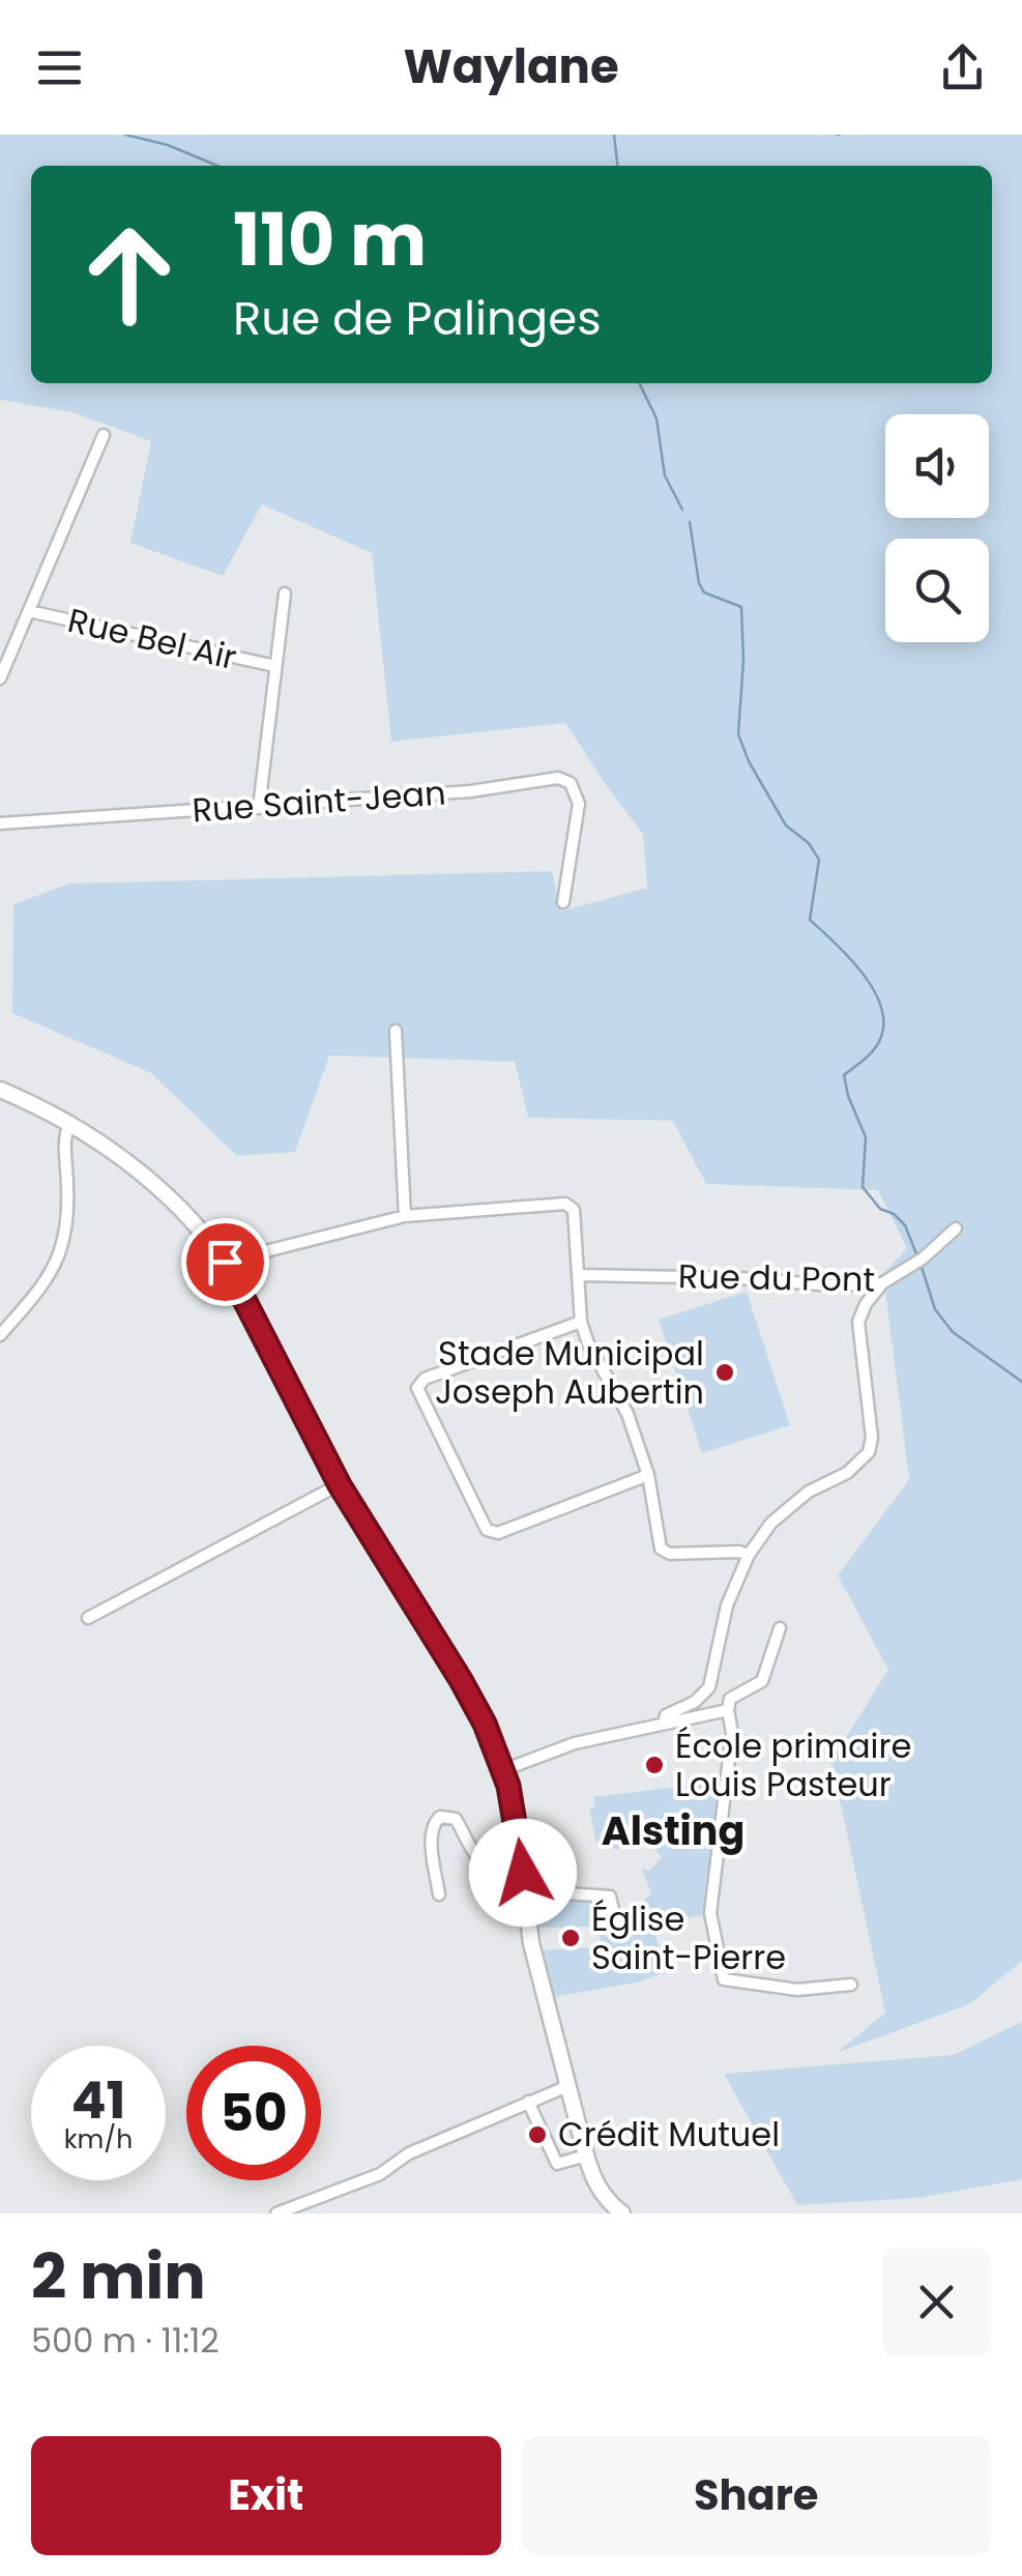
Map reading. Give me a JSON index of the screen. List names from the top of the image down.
{
  "streets": {
    "street": ["Rue Bel Air", "Rue Saint-Jean", "Rue du Pont"]
  },
  "districts": ["Alsting"],
  "places": [
    "Stade Municipal Joseph Aubertin",
    "École primaire Louis Pasteur",
    "Église Saint-Pierre",
    "Crédit Mutuel"
  ],
  "page": {
    "header": "Waylane",
    "turn": ["110 m", "Rue de Palinges"],
    "speed": "41 km/h",
    "limit": "50",
    "heading": ["2 min", "500 m · 11:12"],
    "buttons": ["Exit", "Share"]
  }
}
